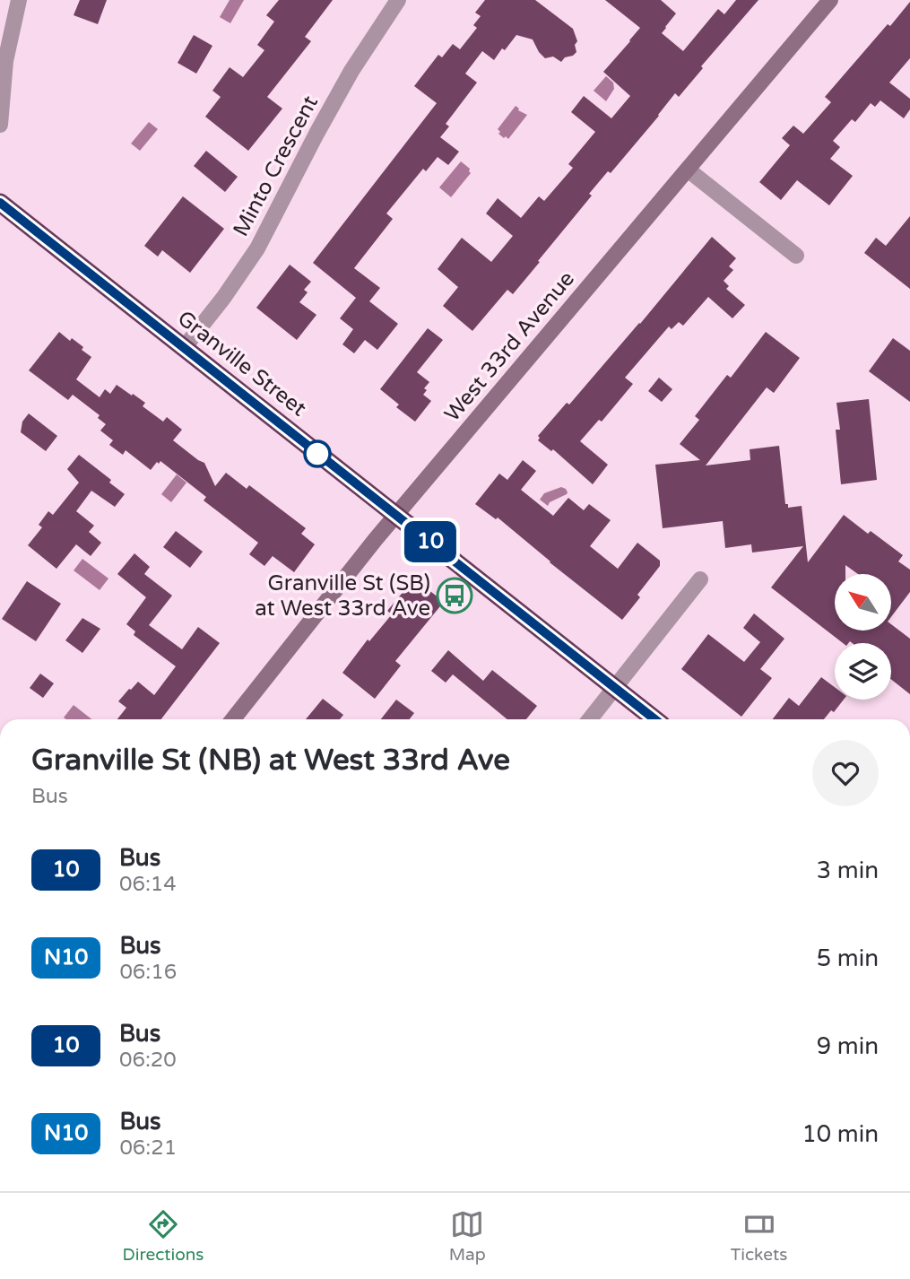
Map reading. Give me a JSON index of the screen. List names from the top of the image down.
{
  "streets": {
    "highway": ["Granville Street"],
    "street": ["Minto Crescent", "West 33rd Avenue"]
  },
  "crossings": [
    ["Minto Crescent", "Granville Street"],
    ["West 33rd Avenue", "Granville Street"]
  ],
  "places": {
    "bus stop": ["Granville St (SB) at West 33rd Ave"]
  },
  "lines": ["bus line 10"],
  "north": "top left",
  "page": {
    "on_map": "10",
    "heading": ["Granville St (NB) at West 33rd Ave", "Bus"],
    "list": [
      {
        "mark": "10",
        "name": "Bus",
        "note": "06:14",
        "value": "3 min"
      },
      {
        "mark": "N10",
        "name": "Bus",
        "note": "06:16",
        "value": "5 min"
      },
      {
        "mark": "10",
        "name": "Bus",
        "note": "06:20",
        "value": "9 min"
      },
      {
        "mark": "N10",
        "name": "Bus",
        "note": "06:21",
        "value": "10 min"
      }
    ],
    "tabs": ["Directions", "Map", "Tickets"]
  }
}
